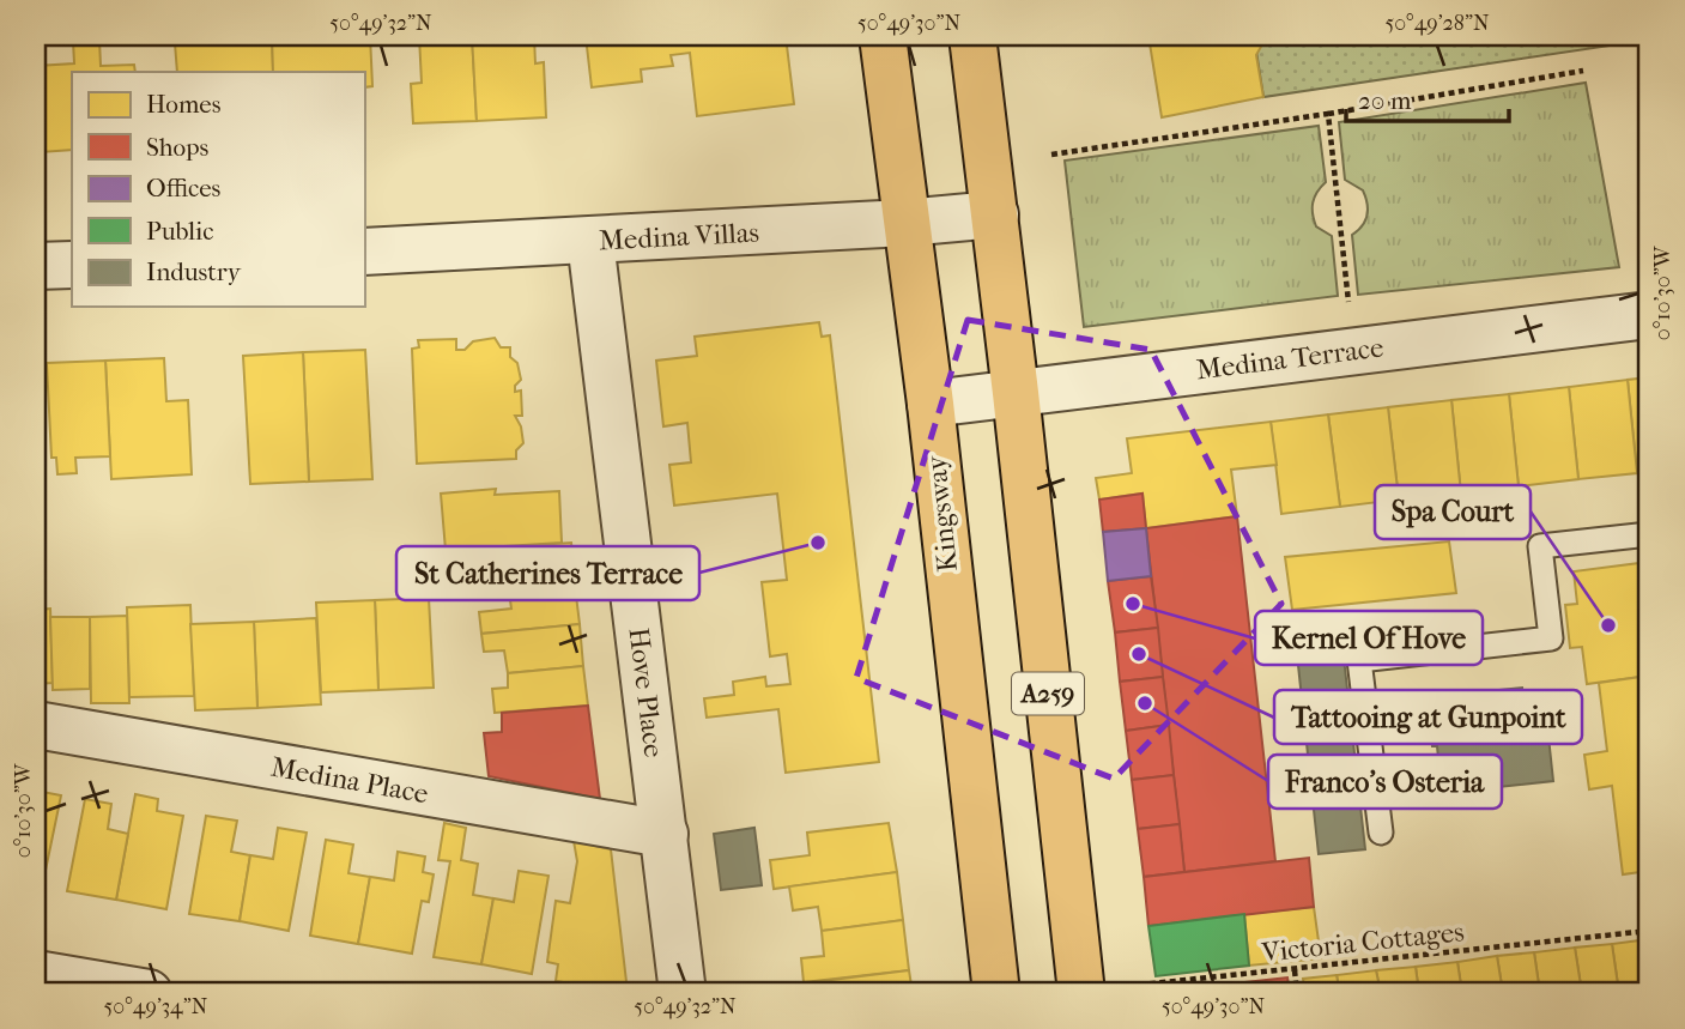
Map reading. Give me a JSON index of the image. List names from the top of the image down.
{
  "streets": {
    "main road": ["Kingsway", "A259"],
    "street": [
      "Medina Villas",
      "Medina Terrace",
      "Hove Place",
      "Medina Place"
    ],
    "path": ["Victoria Cottages"]
  },
  "crossings": [
    ["Medina Villas", "Kingsway"],
    ["Medina Villas", "Hove Place"],
    ["Medina Villas", "A259"],
    ["Medina Terrace", "Kingsway"],
    ["Medina Terrace", "A259"],
    ["Hove Place", "Medina Place"],
    ["A259", "Victoria Cottages"]
  ],
  "places": [
    "St Catherines Terrace",
    "Kernel Of Hove",
    "Spa Court",
    "Tattooing at Gunpoint",
    "Franco's Osteria"
  ],
  "legend": [
    "Homes",
    "Shops",
    "Offices",
    "Public",
    "Industry"
  ],
  "scale_bar": "20 m",
  "coordinates": [
    "50°49'32\"N",
    "50°49'30\"N",
    "50°49'28\"N",
    "0°10'30\"W",
    "50°49'34\"N"
  ]
}
